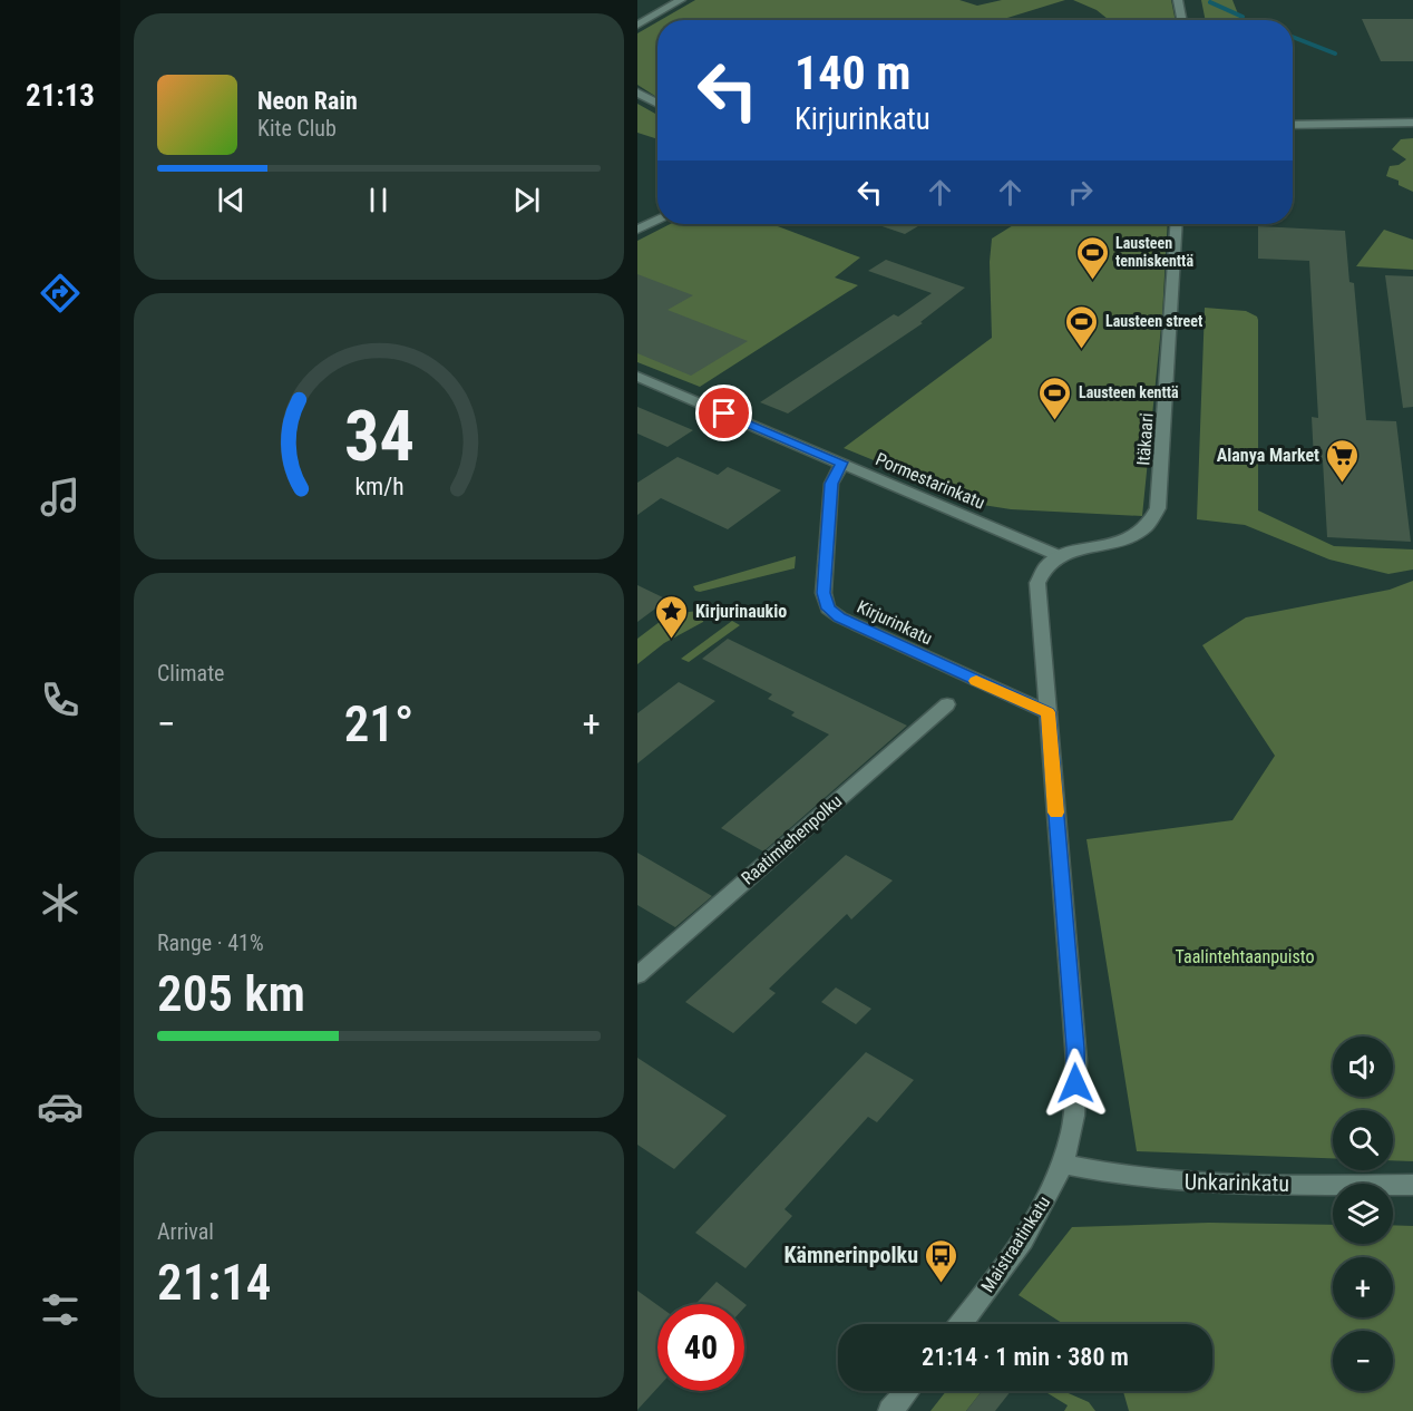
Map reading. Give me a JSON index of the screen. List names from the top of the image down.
{
  "streets": {
    "street": [
      "Itäkaari",
      "Pormestarinkatu",
      "Kirjurinkatu",
      "Raatimiehenpolku",
      "Unkarinkatu",
      "Maistraatinkatu"
    ]
  },
  "crossings": [
    ["Itäkaari", "Pormestarinkatu"],
    ["Itäkaari", "Maistraatinkatu"],
    ["Pormestarinkatu", "Kirjurinkatu"],
    ["Pormestarinkatu", "Maistraatinkatu"],
    ["Kirjurinkatu", "Maistraatinkatu"],
    ["Unkarinkatu", "Maistraatinkatu"]
  ],
  "parks": ["Taalintehtaanpuisto"],
  "places": {
    "sports": ["Lausteen tenniskenttä", "Lausteen street", "Lausteen kenttä"],
    "supermarket": ["Alanya Market"],
    "place": ["Kirjurinaukio"],
    "bus stop": ["Kämnerinpolku"]
  },
  "page": {
    "tabs": "21:13",
    "turn": ["140 m", "Kirjurinkatu"],
    "song": ["Neon Rain", "Kite Club"],
    "tile": [
      "Climate",
      ["Range · 41%", "205 km"],
      ["Arrival", "21:14"]
    ],
    "heat": ["−", "21°", "+"],
    "map_buttons": ["+", "−"],
    "limit": "40",
    "trip": "21:14 · 1 min · 380 m",
    "gauge": ["34", "km/h"]
  }
}
